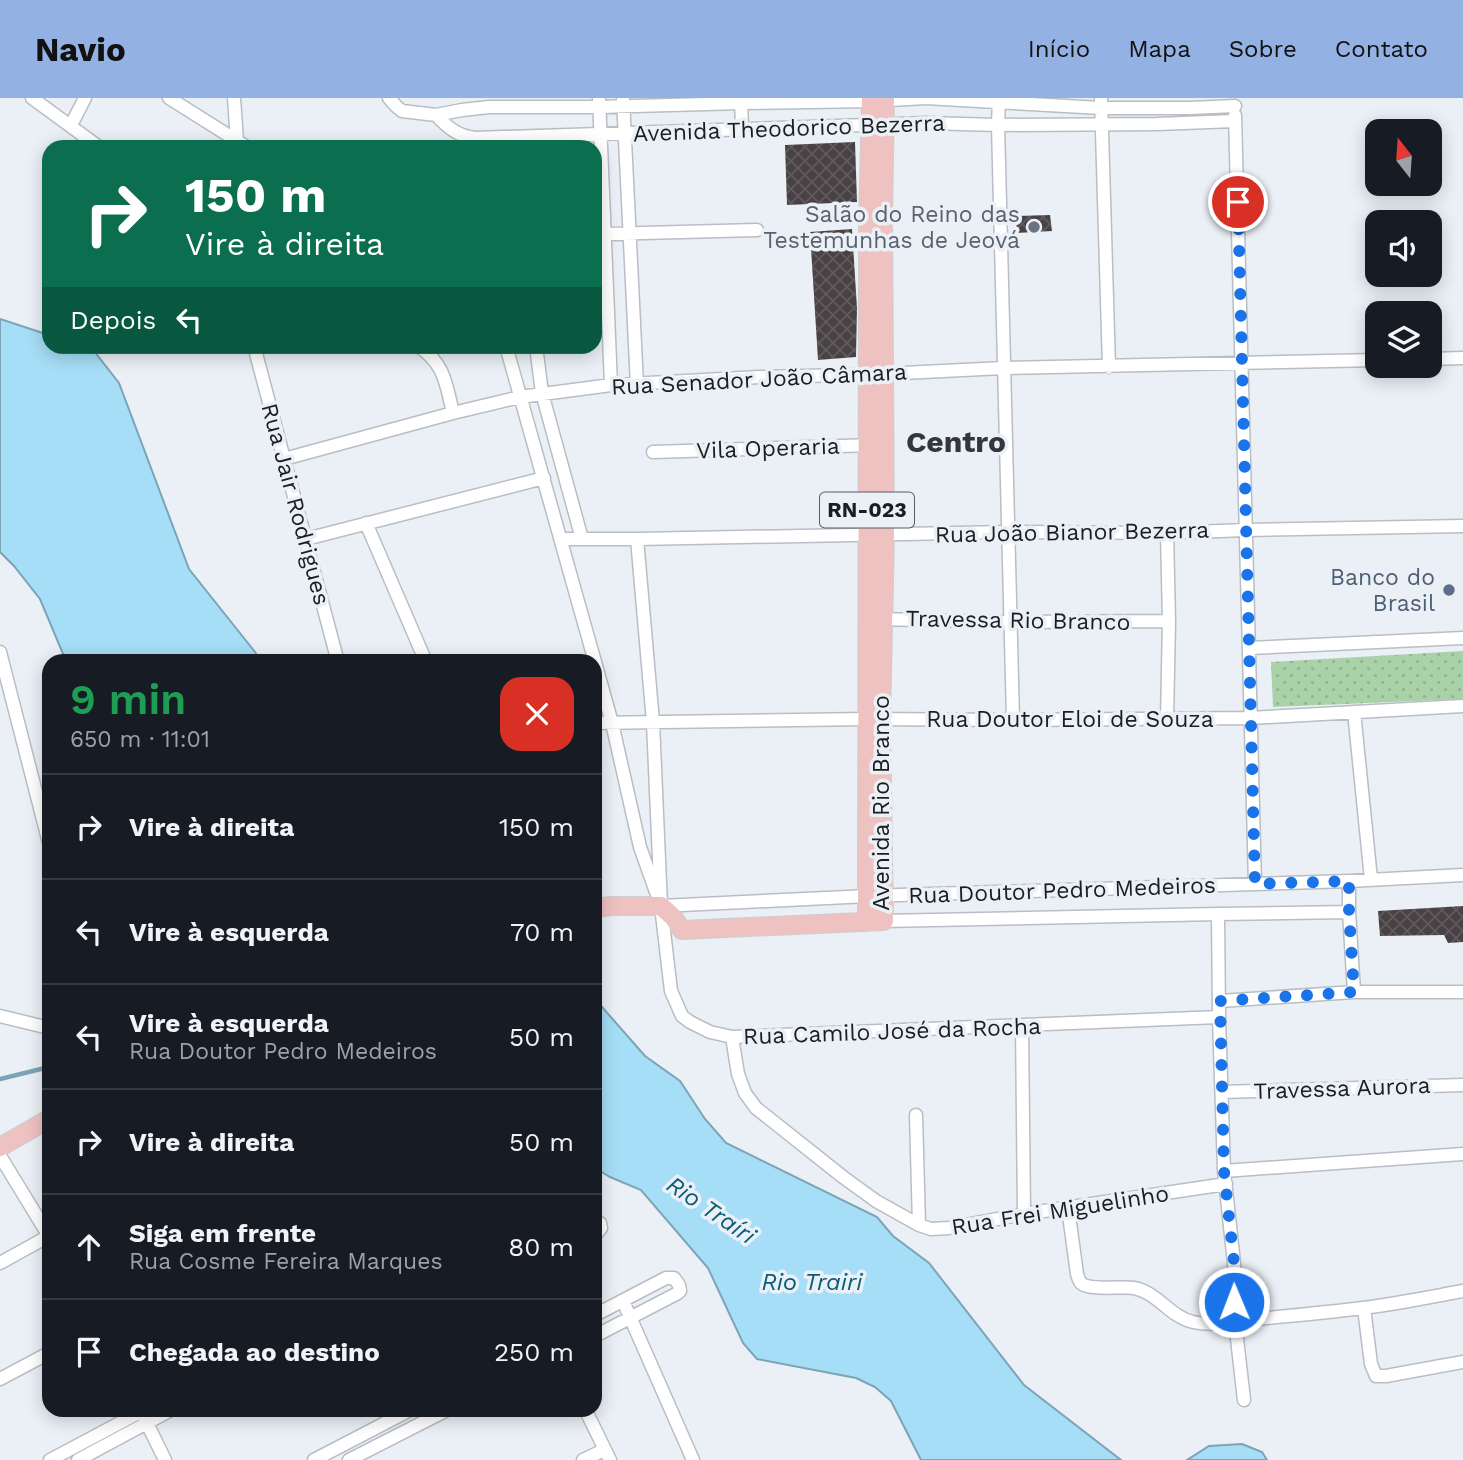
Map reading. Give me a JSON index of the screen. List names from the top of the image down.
{
  "streets": {
    "main road": ["RN-023", "Avenida Rio Branco", "Rua Doutor Pedro Medeiros"],
    "street": [
      "Avenida Theodorico Bezerra",
      "Rua Senador João Câmara",
      "Vila Operaria",
      "Rua Jair Rodrigues",
      "Rua João Bianor Bezerra",
      "Travessa Rio Branco",
      "Rua Doutor Eloi de Souza",
      "Rua Camilo José da Rocha",
      "Travessa Aurora",
      "Rua Frei Miguelinho"
    ]
  },
  "crossings": [
    ["Avenida Theodorico Bezerra", "Avenida Rio Branco"],
    ["Rua Senador João Câmara", "Rua Jair Rodrigues"],
    ["Rua Senador João Câmara", "Avenida Rio Branco"],
    ["Vila Operaria", "Avenida Rio Branco"],
    ["Rua João Bianor Bezerra", "Avenida Rio Branco"],
    ["Travessa Rio Branco", "Avenida Rio Branco"],
    ["Rua Doutor Eloi de Souza", "Avenida Rio Branco"],
    ["Avenida Rio Branco", "Rua Doutor Pedro Medeiros"],
    ["Rua Doutor Pedro Medeiros", "Rua Camilo José da Rocha"],
    ["Rua Camilo José da Rocha", "Rua Frei Miguelinho"]
  ],
  "districts": ["Centro"],
  "water": ["Rio Traíri", "Rio Trairi"],
  "places": ["Salão do Reino das Testemunhas de Jeová", "Banco do Brasil"],
  "north": "top",
  "page": {
    "header": "Navio",
    "nav": [
      "Início",
      "Mapa",
      "Sobre",
      "Contato"
    ],
    "turn": ["150 m", "Vire à direita"],
    "then": "Depois",
    "heading": ["9 min", "650 m · 11:01"],
    "list": [
      {
        "name": "Vire à direita",
        "value": "150 m"
      },
      {
        "name": "Vire à esquerda",
        "value": "70 m"
      },
      {
        "name": "Vire à esquerda",
        "note": "Rua Doutor Pedro Medeiros",
        "value": "50 m"
      },
      {
        "name": "Vire à direita",
        "value": "50 m"
      },
      {
        "name": "Siga em frente",
        "note": "Rua Cosme Fereira Marques",
        "value": "80 m"
      },
      {
        "name": "Chegada ao destino",
        "value": "250 m"
      }
    ]
  }
}
